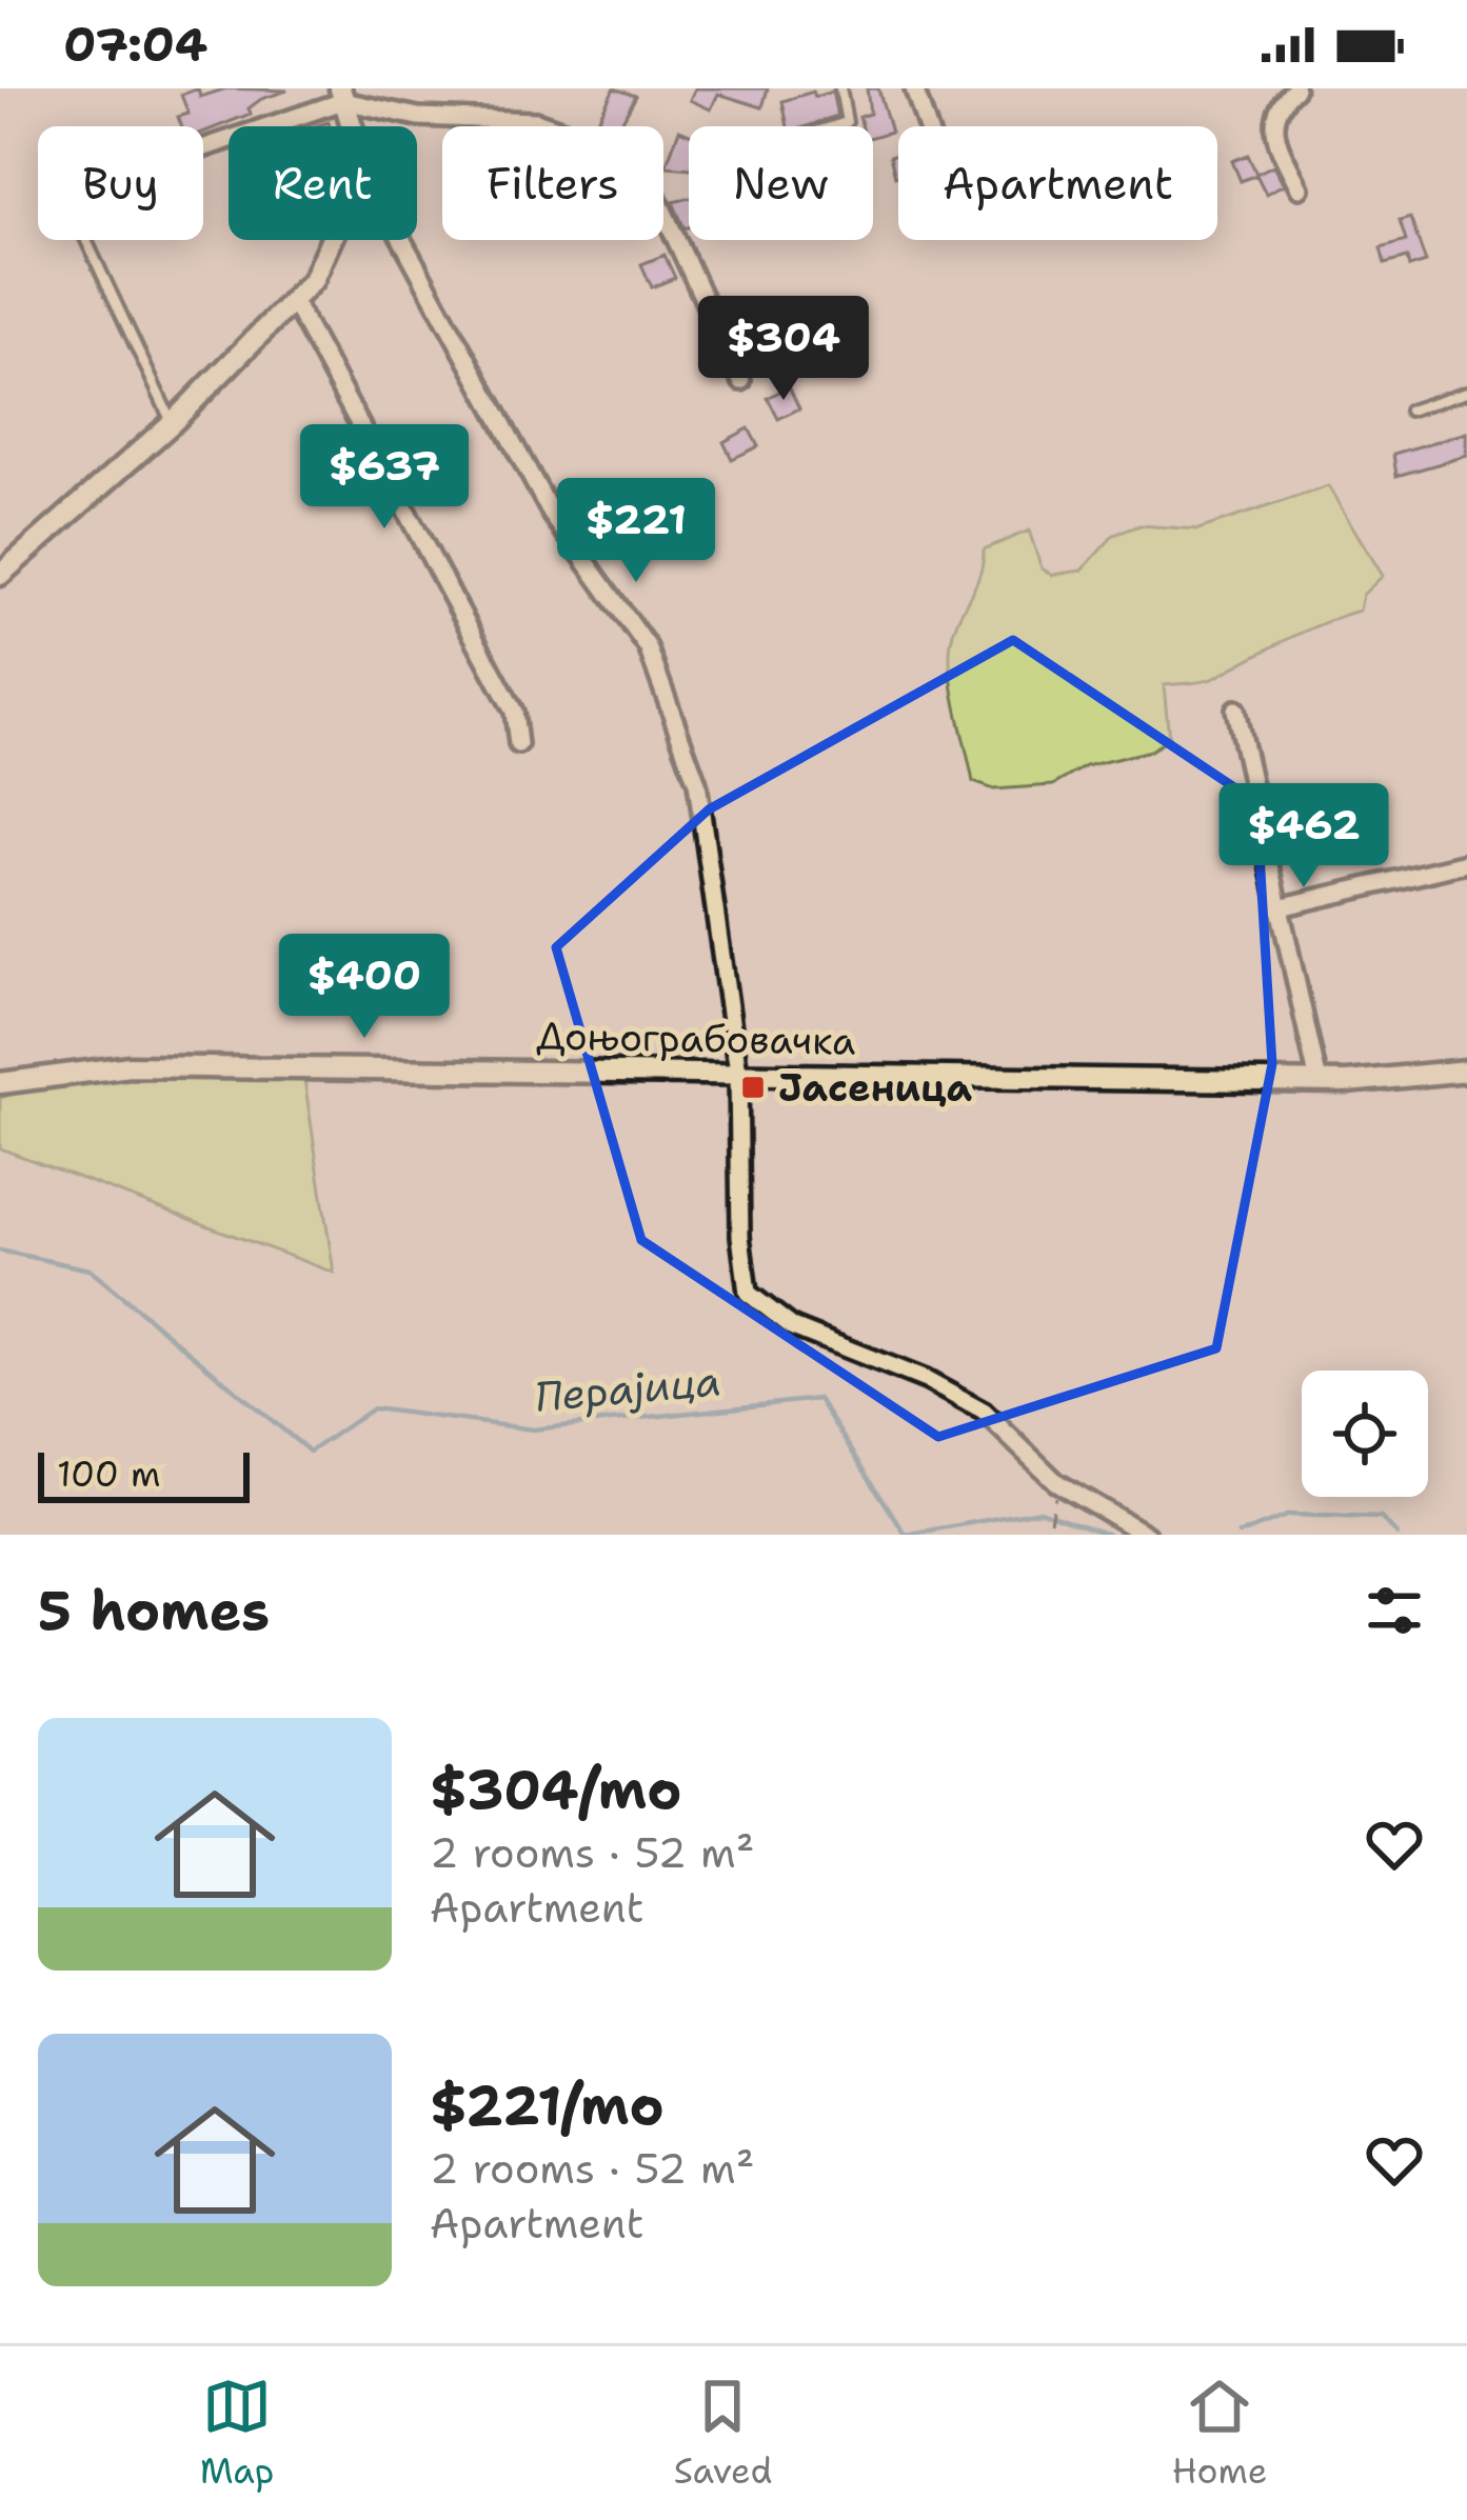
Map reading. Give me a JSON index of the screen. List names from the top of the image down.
{
  "streets": {
    "street": ["Доњограбовачка"]
  },
  "water": ["Перајица"],
  "places": {
    "transit": ["Јасеница"]
  },
  "scale_bar": "100 m",
  "page": {
    "status": "07:04",
    "chip": [
      "Buy",
      "Rent",
      "Filters",
      "New",
      "Apartment"
    ],
    "price": [
      "$304",
      "$637",
      "$221",
      "$462",
      "$400"
    ],
    "scale": "100 m",
    "heading": "5 homes",
    "list": [
      {
        "name": "$304/mo",
        "note": "2 rooms · 52 m² · Apartment"
      },
      {
        "name": "$221/mo",
        "note": "2 rooms · 52 m² · Apartment"
      }
    ],
    "tabs": ["Map", "Saved", "Home"]
  }
}
